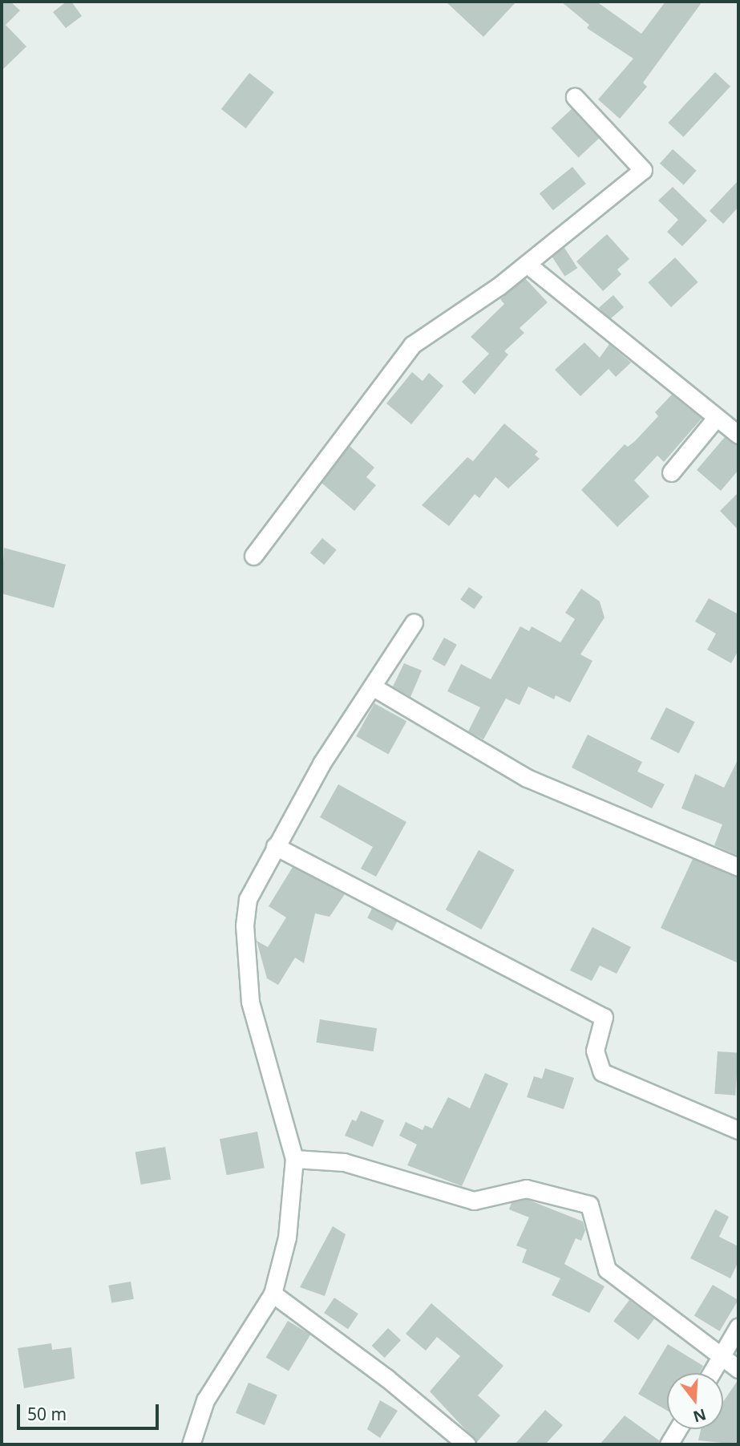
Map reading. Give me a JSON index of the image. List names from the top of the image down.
{
  "scale_bar": "50 m",
  "north": "bottom"
}
